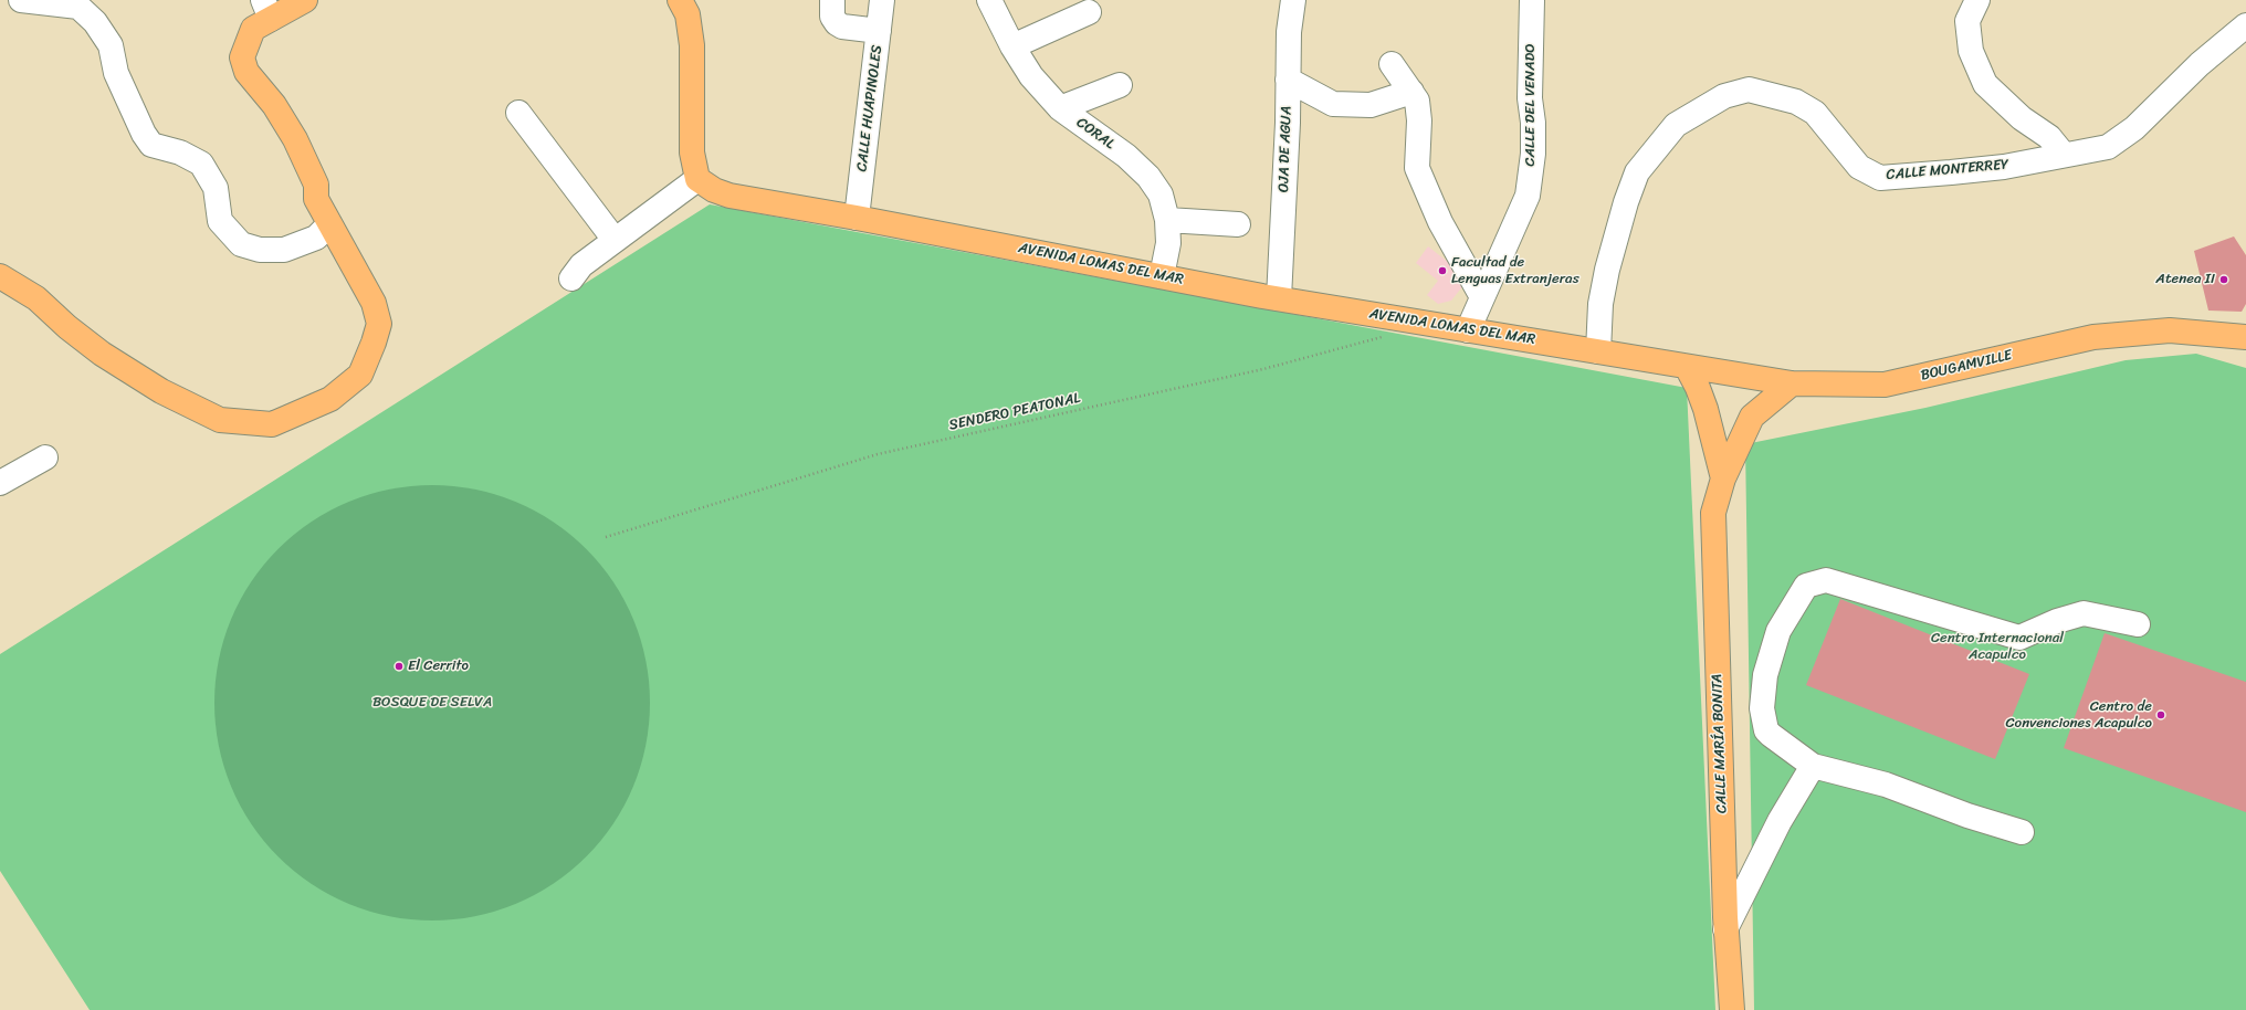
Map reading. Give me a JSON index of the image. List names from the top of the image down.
{
  "streets": {
    "main road": ["AVENIDA LOMAS DEL MAR", "BOUGAMVILLE", "CALLE MARÍA BONITA"],
    "street": [
      "CALLE DEL VENADO",
      "CALLE HUAPINOLES",
      "CORAL",
      "OJA DE AGUA",
      "CALLE MONTERREY"
    ],
    "path": ["SENDERO PEATONAL"]
  },
  "crossings": [
    ["CALLE DEL VENADO", "AVENIDA LOMAS DEL MAR"],
    ["CALLE HUAPINOLES", "AVENIDA LOMAS DEL MAR"],
    ["CORAL", "AVENIDA LOMAS DEL MAR"],
    ["OJA DE AGUA", "AVENIDA LOMAS DEL MAR"],
    ["CALLE MONTERREY", "AVENIDA LOMAS DEL MAR"],
    ["AVENIDA LOMAS DEL MAR", "BOUGAMVILLE"],
    ["BOUGAMVILLE", "CALLE MARÍA BONITA"]
  ],
  "parks": ["Centro Internacional Acapulco", "BOSQUE DE SELVA"],
  "places": [
    "Facultad de Lenguas Extranjeras",
    "Atenea II",
    "El Cerrito",
    "Centro de Convenciones Acapulco"
  ]
}
